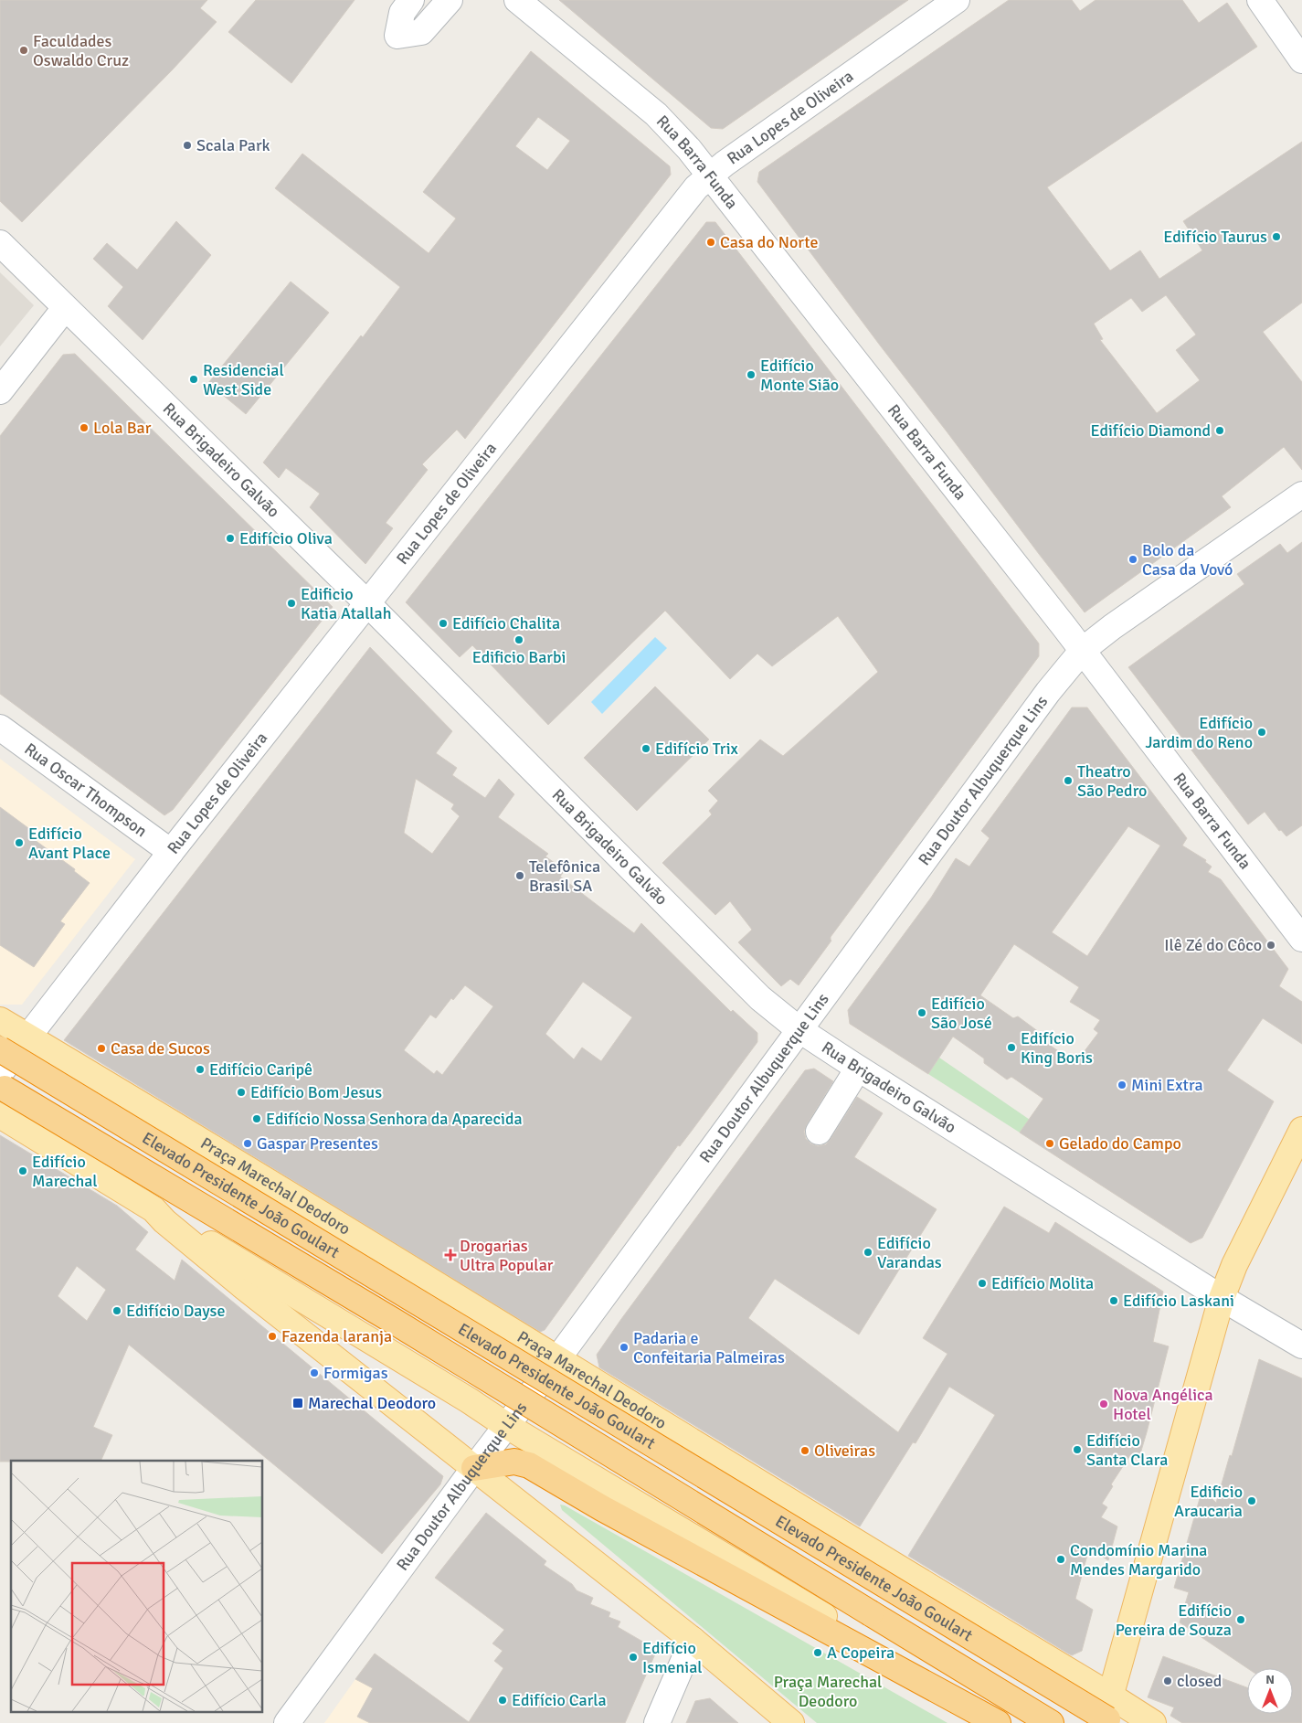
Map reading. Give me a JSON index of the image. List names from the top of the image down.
{
  "streets": {
    "highway": ["Elevado Presidente João Goulart"],
    "main road": ["Praça Marechal Deodoro"],
    "street": [
      "Rua Lopes de Oliveira",
      "Rua Barra Funda",
      "Rua Brigadeiro Galvão",
      "Rua Doutor Albuquerque Lins",
      "Rua Oscar Thompson"
    ]
  },
  "crossings": [
    ["Rua Lopes de Oliveira", "Rua Barra Funda"],
    ["Rua Lopes de Oliveira", "Rua Brigadeiro Galvão"],
    ["Rua Lopes de Oliveira", "Rua Oscar Thompson"],
    ["Rua Lopes de Oliveira", "Praça Marechal Deodoro"],
    ["Rua Barra Funda", "Rua Doutor Albuquerque Lins"],
    ["Rua Brigadeiro Galvão", "Rua Doutor Albuquerque Lins"],
    ["Rua Doutor Albuquerque Lins", "Praça Marechal Deodoro"]
  ],
  "parks": ["Praça Marechal Deodoro"],
  "places": {
    "other": [
      "Faculdades Oswaldo Cruz",
      "Scala Park",
      "Edifício Taurus",
      "Casa do Norte",
      "Edifício Monte Sião",
      "Residencial West Side",
      "Lola Bar",
      "Edifício Diamond",
      "Edifício Oliva",
      "Bolo da Casa da Vovó",
      "Edificio Katia Atallah",
      "Edifício Chalita",
      "Edificio Barbi",
      "Edifício Jardim do Reno",
      "Edifício Trix",
      "Theatro São Pedro",
      "Edifício Avant Place",
      "Telefônica Brasil SA",
      "Ilê Zé do Côco",
      "Edifício São José",
      "Edifício King Boris",
      "Casa de Sucos",
      "Edifício Caripê",
      "Mini Extra",
      "Edifício Bom Jesus",
      "Edifício Nossa Senhora da Aparecida",
      "Gaspar Presentes",
      "Gelado do Campo",
      "Edifício Marechal",
      "Edifício Varandas",
      "Edifício Molita",
      "Edifício Laskani",
      "Edifício Dayse",
      "Fazenda laranja",
      "Padaria e Confeitaria Palmeiras",
      "Formigas",
      "Nova Angélica Hotel",
      "Edifício Santa Clara",
      "Oliveiras",
      "Edificio Araucaria",
      "Condomínio Marina Mendes Margarido",
      "Edifício Pereira de Souza",
      "A Copeira",
      "Edifício Ismenial",
      "closed",
      "Edifício Carla"
    ],
    "health": ["Drogarias Ultra Popular"],
    "transit": ["Marechal Deodoro"]
  },
  "north": "top"
}
